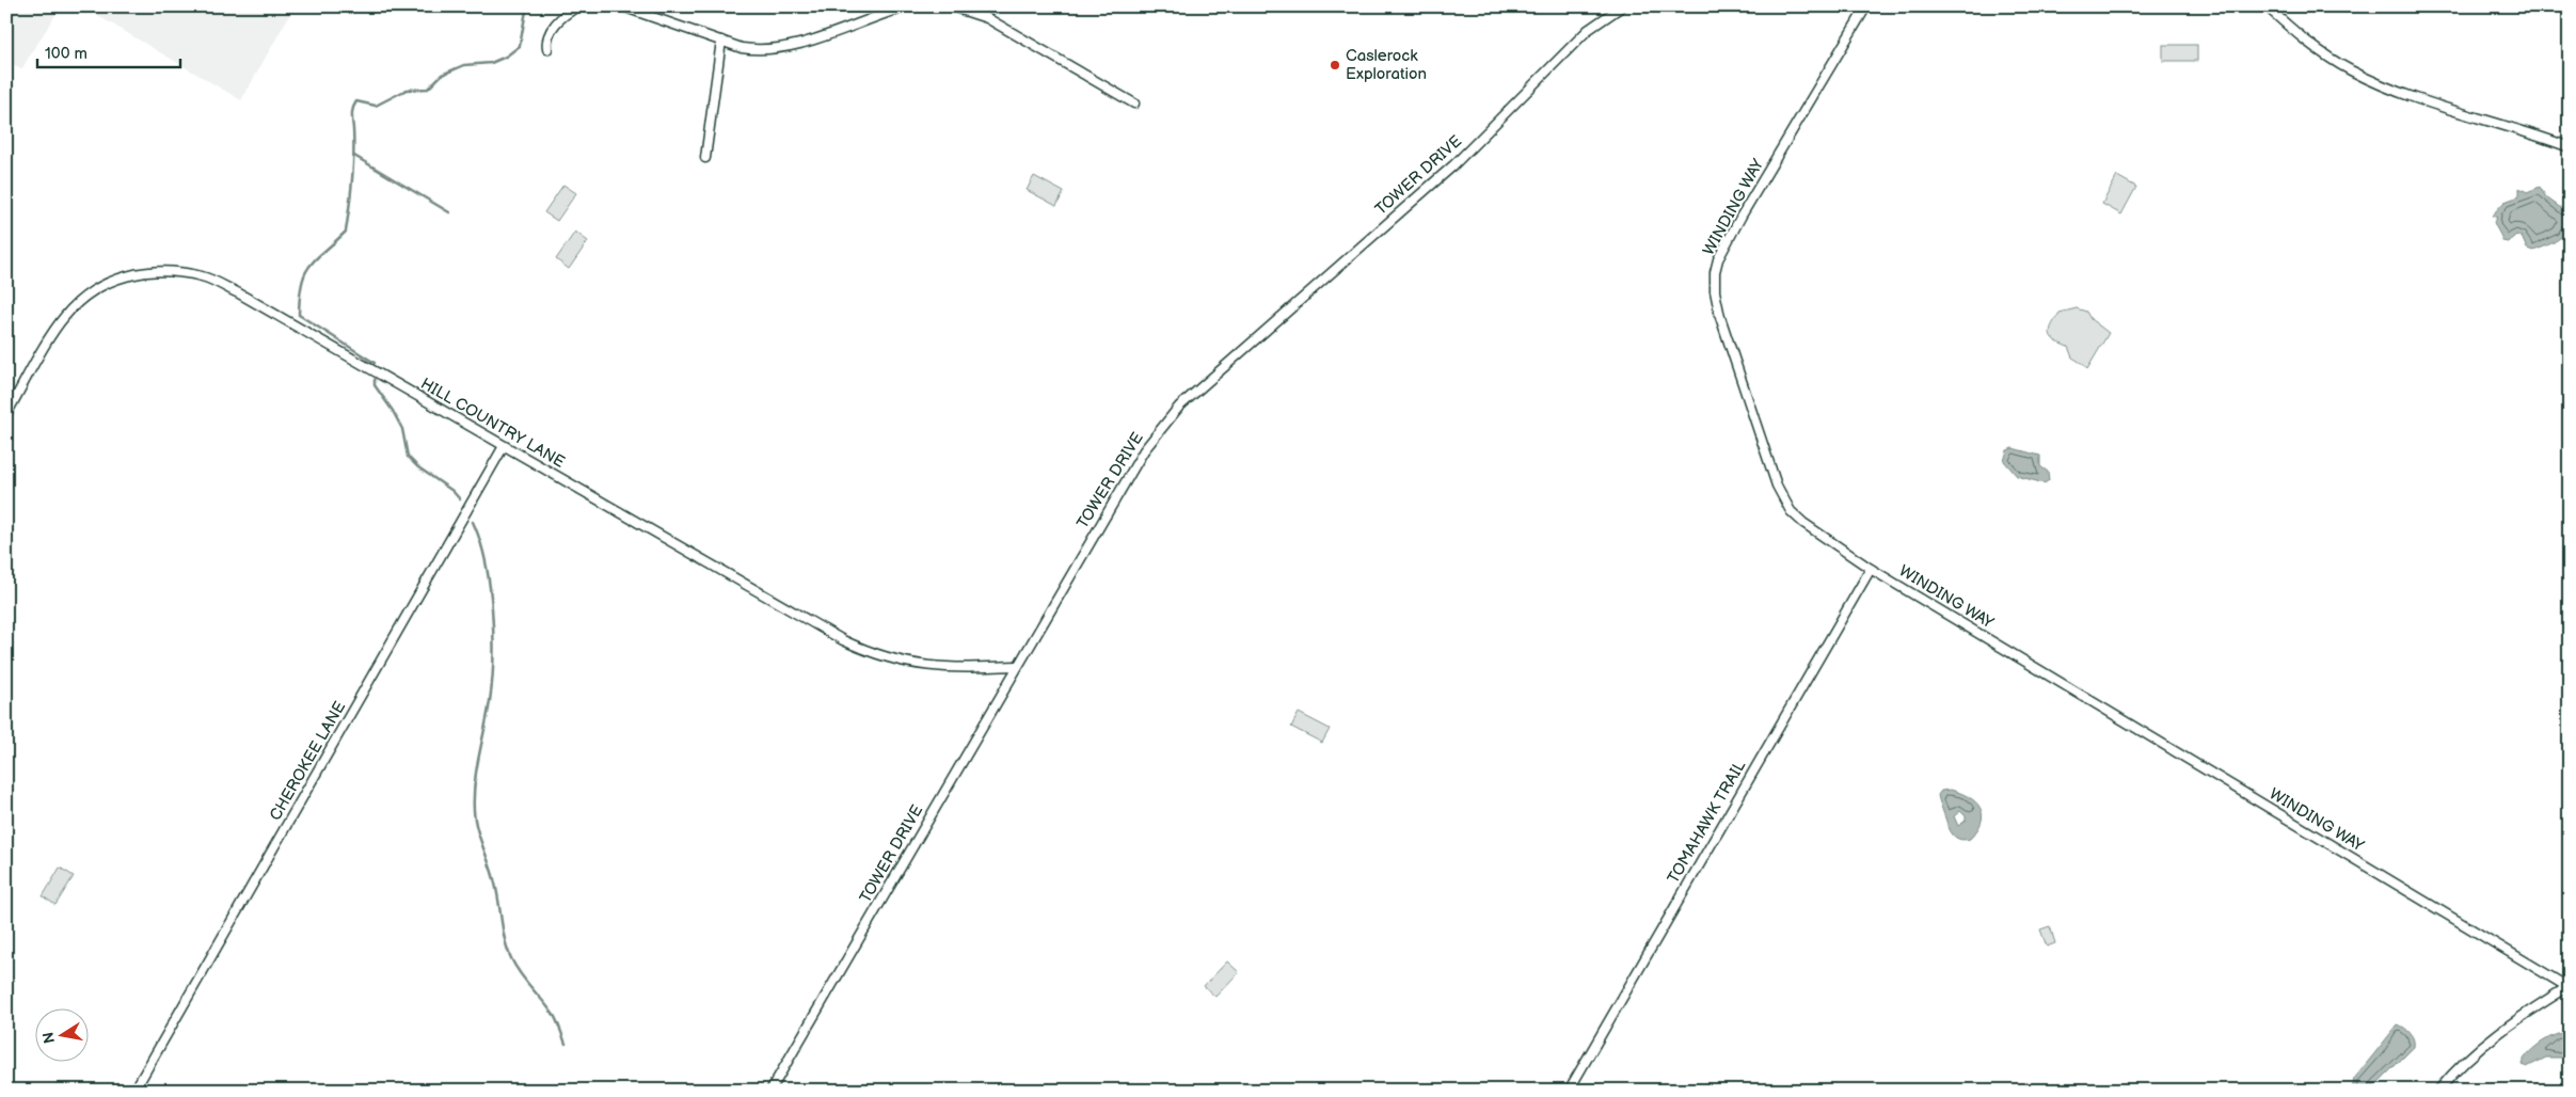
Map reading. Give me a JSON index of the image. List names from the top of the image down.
{
  "streets": {
    "street": [
      "TOWER DRIVE",
      "WINDING WAY",
      "HILL COUNTRY LANE",
      "CHEROKEE LANE",
      "TOMAHAWK TRAIL"
    ]
  },
  "crossings": [
    ["TOWER DRIVE", "HILL COUNTRY LANE"],
    ["WINDING WAY", "TOMAHAWK TRAIL"],
    ["HILL COUNTRY LANE", "CHEROKEE LANE"]
  ],
  "places": ["Caslerock Exploration"],
  "scale_bar": "100 m",
  "north": "left"
}
